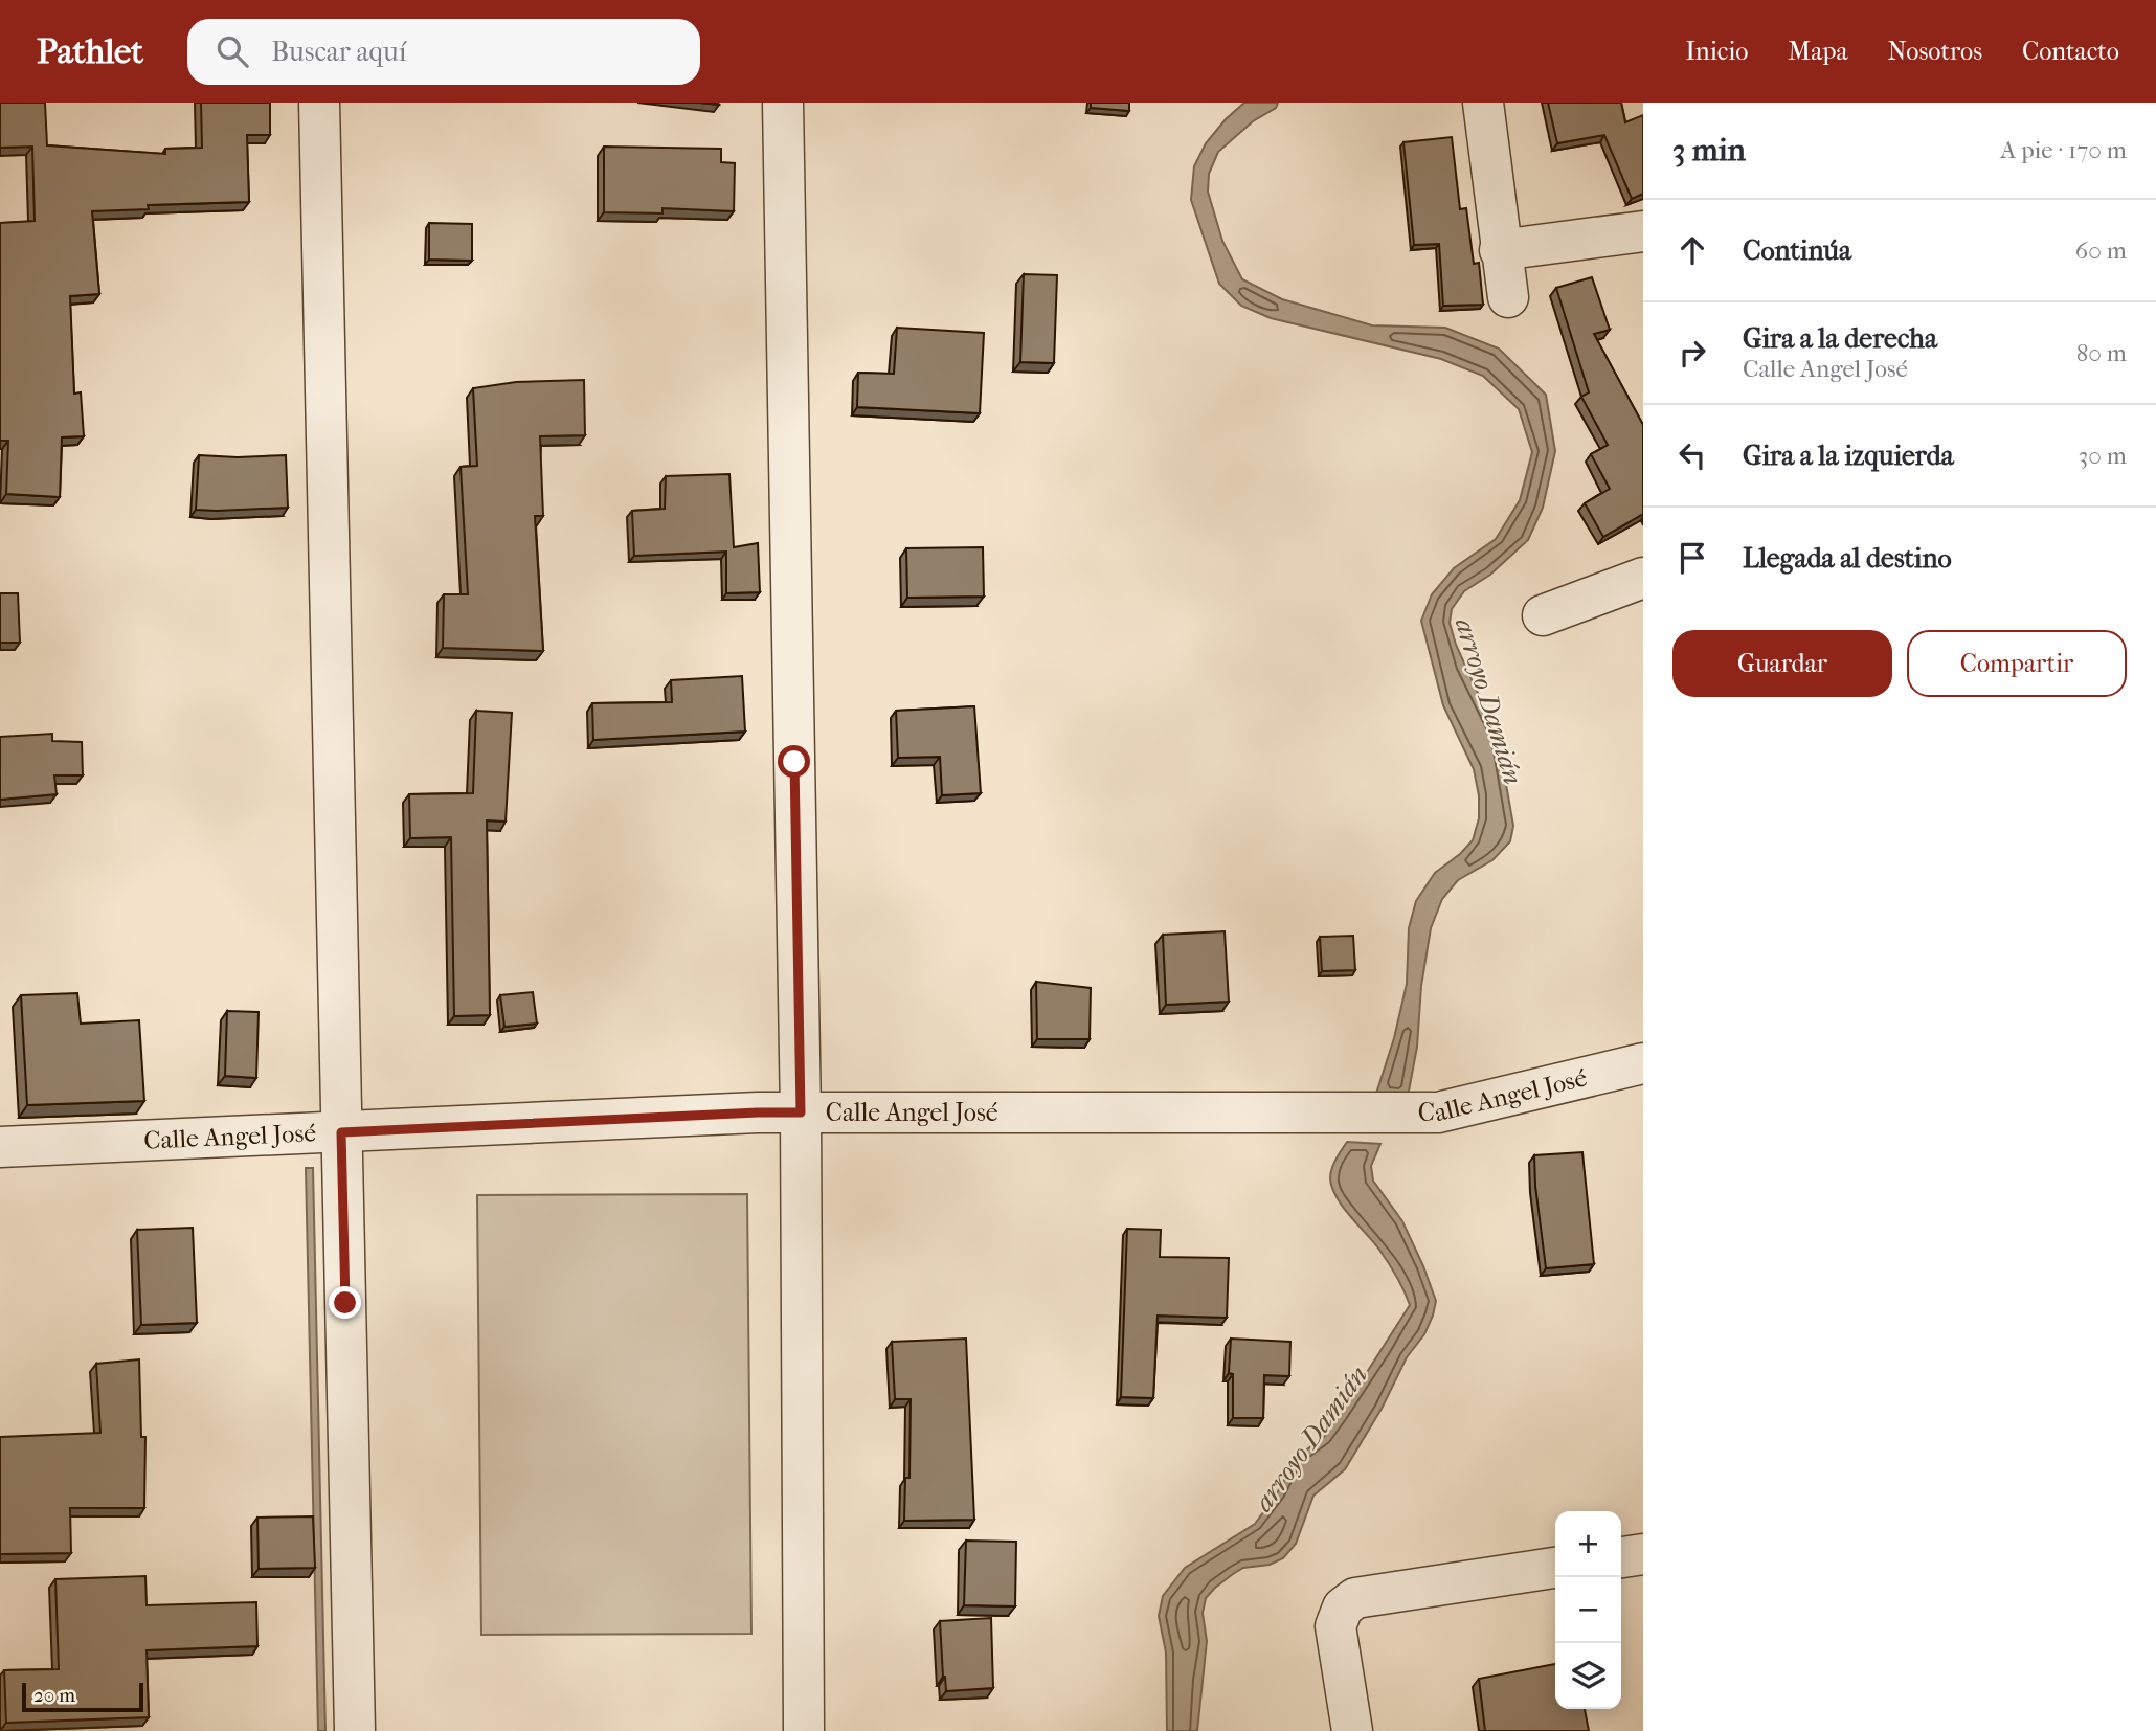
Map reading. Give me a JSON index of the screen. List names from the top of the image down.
{
  "streets": {
    "street": ["Calle Angel José"]
  },
  "water": ["arroyo Damián"],
  "scale_bar": "20 m",
  "page": {
    "header": "Pathlet",
    "search": "Buscar aquí",
    "nav": [
      "Inicio",
      "Mapa",
      "Nosotros",
      "Contacto"
    ],
    "heading": ["3 min", "A pie · 170 m"],
    "list": [
      ["Continúa", "60 m"],
      ["Gira a la derecha", "Calle Angel José", "80 m"],
      ["Gira a la izquierda", "30 m"],
      "Llegada al destino"
    ],
    "buttons": ["Guardar", "Compartir"],
    "map_buttons": ["+", "−"],
    "scale": "20 m"
  }
}
